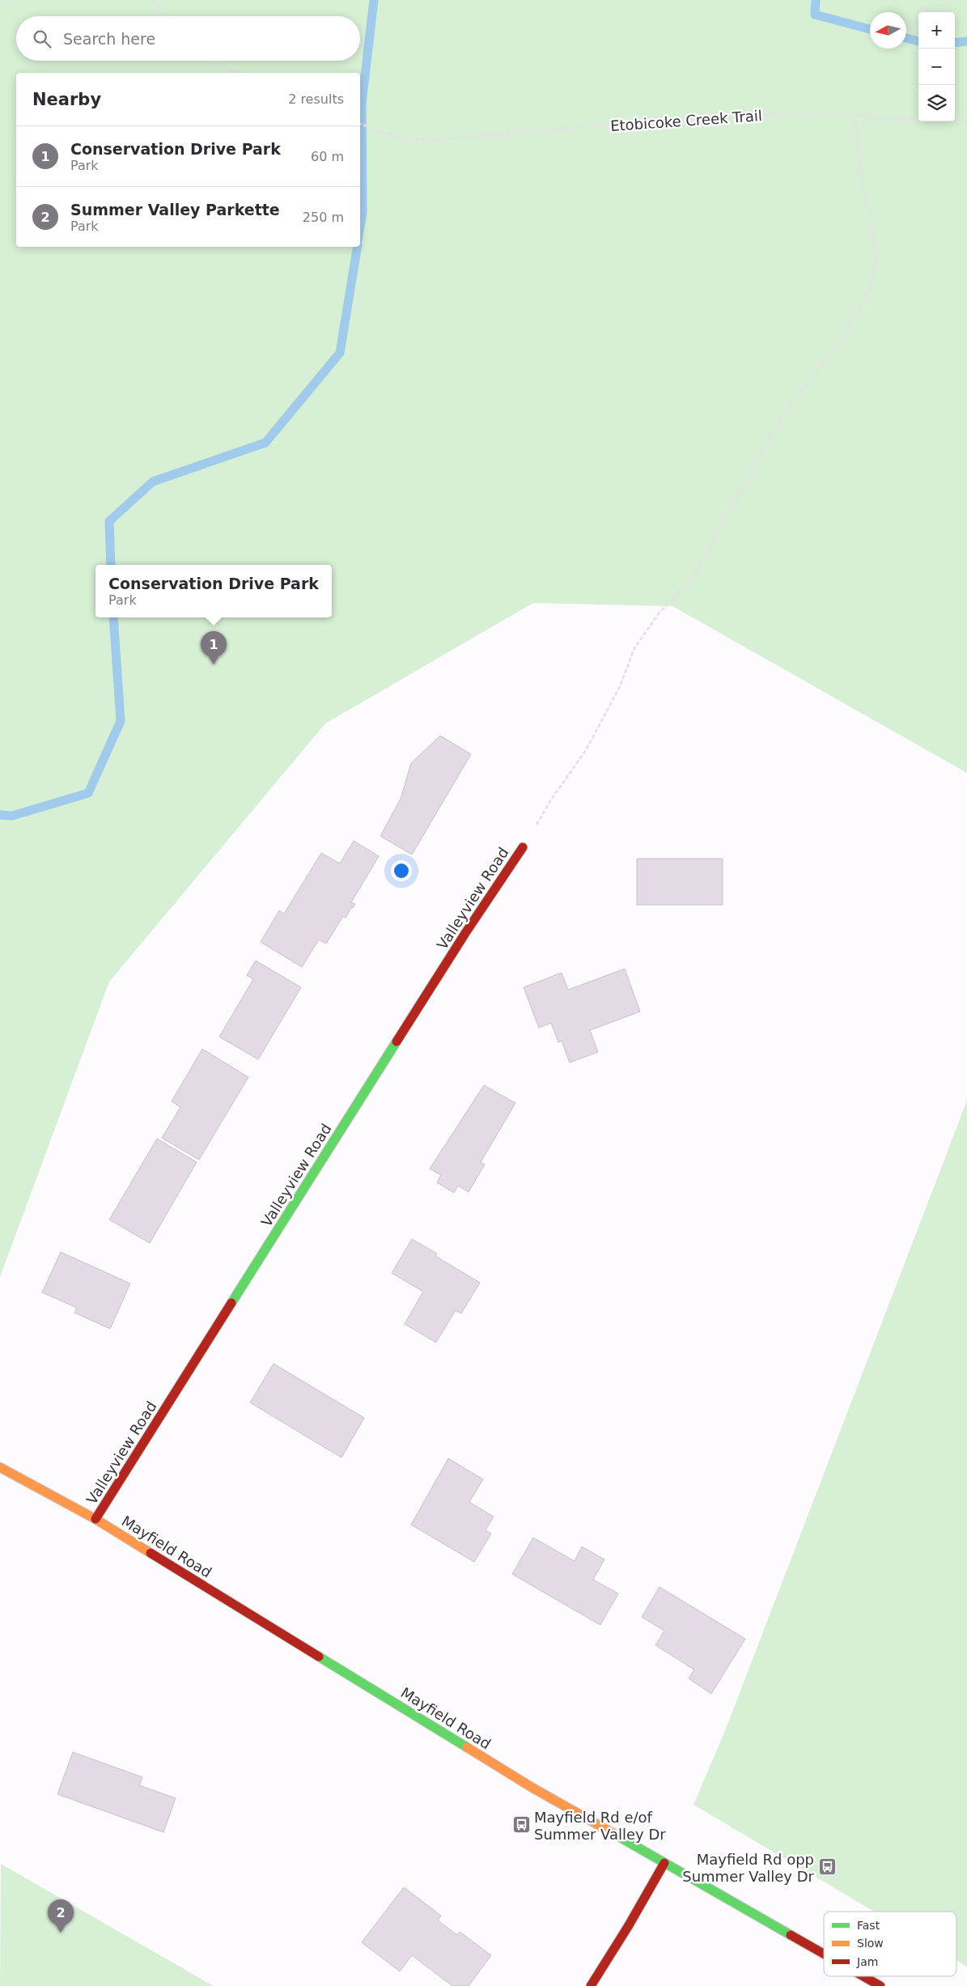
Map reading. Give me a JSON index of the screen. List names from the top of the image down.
{
  "streets": {
    "main road": ["Valleyview Road", "Mayfield Road"],
    "path": ["Etobicoke Creek Trail"]
  },
  "crossings": [
    ["Valleyview Road", "Mayfield Road"]
  ],
  "places": {
    "bus stop": ["Mayfield Rd e/of Summer Valley Dr", "Mayfield Rd opp Summer Valley Dr"]
  },
  "legend": ["Fast", "Slow", "Jam"],
  "north": "left",
  "page": {
    "map_buttons": ["+", "−"],
    "search": "Search here",
    "heading": ["Nearby", "2 results"],
    "list": [
      {
        "mark": "1",
        "name": "Conservation Drive Park",
        "note": "Park",
        "value": "60 m"
      },
      {
        "mark": "2",
        "name": "Summer Valley Parkette",
        "note": "Park",
        "value": "250 m"
      }
    ],
    "popup": ["Conservation Drive Park", "Park"],
    "pins": ["1", "2"]
  }
}
